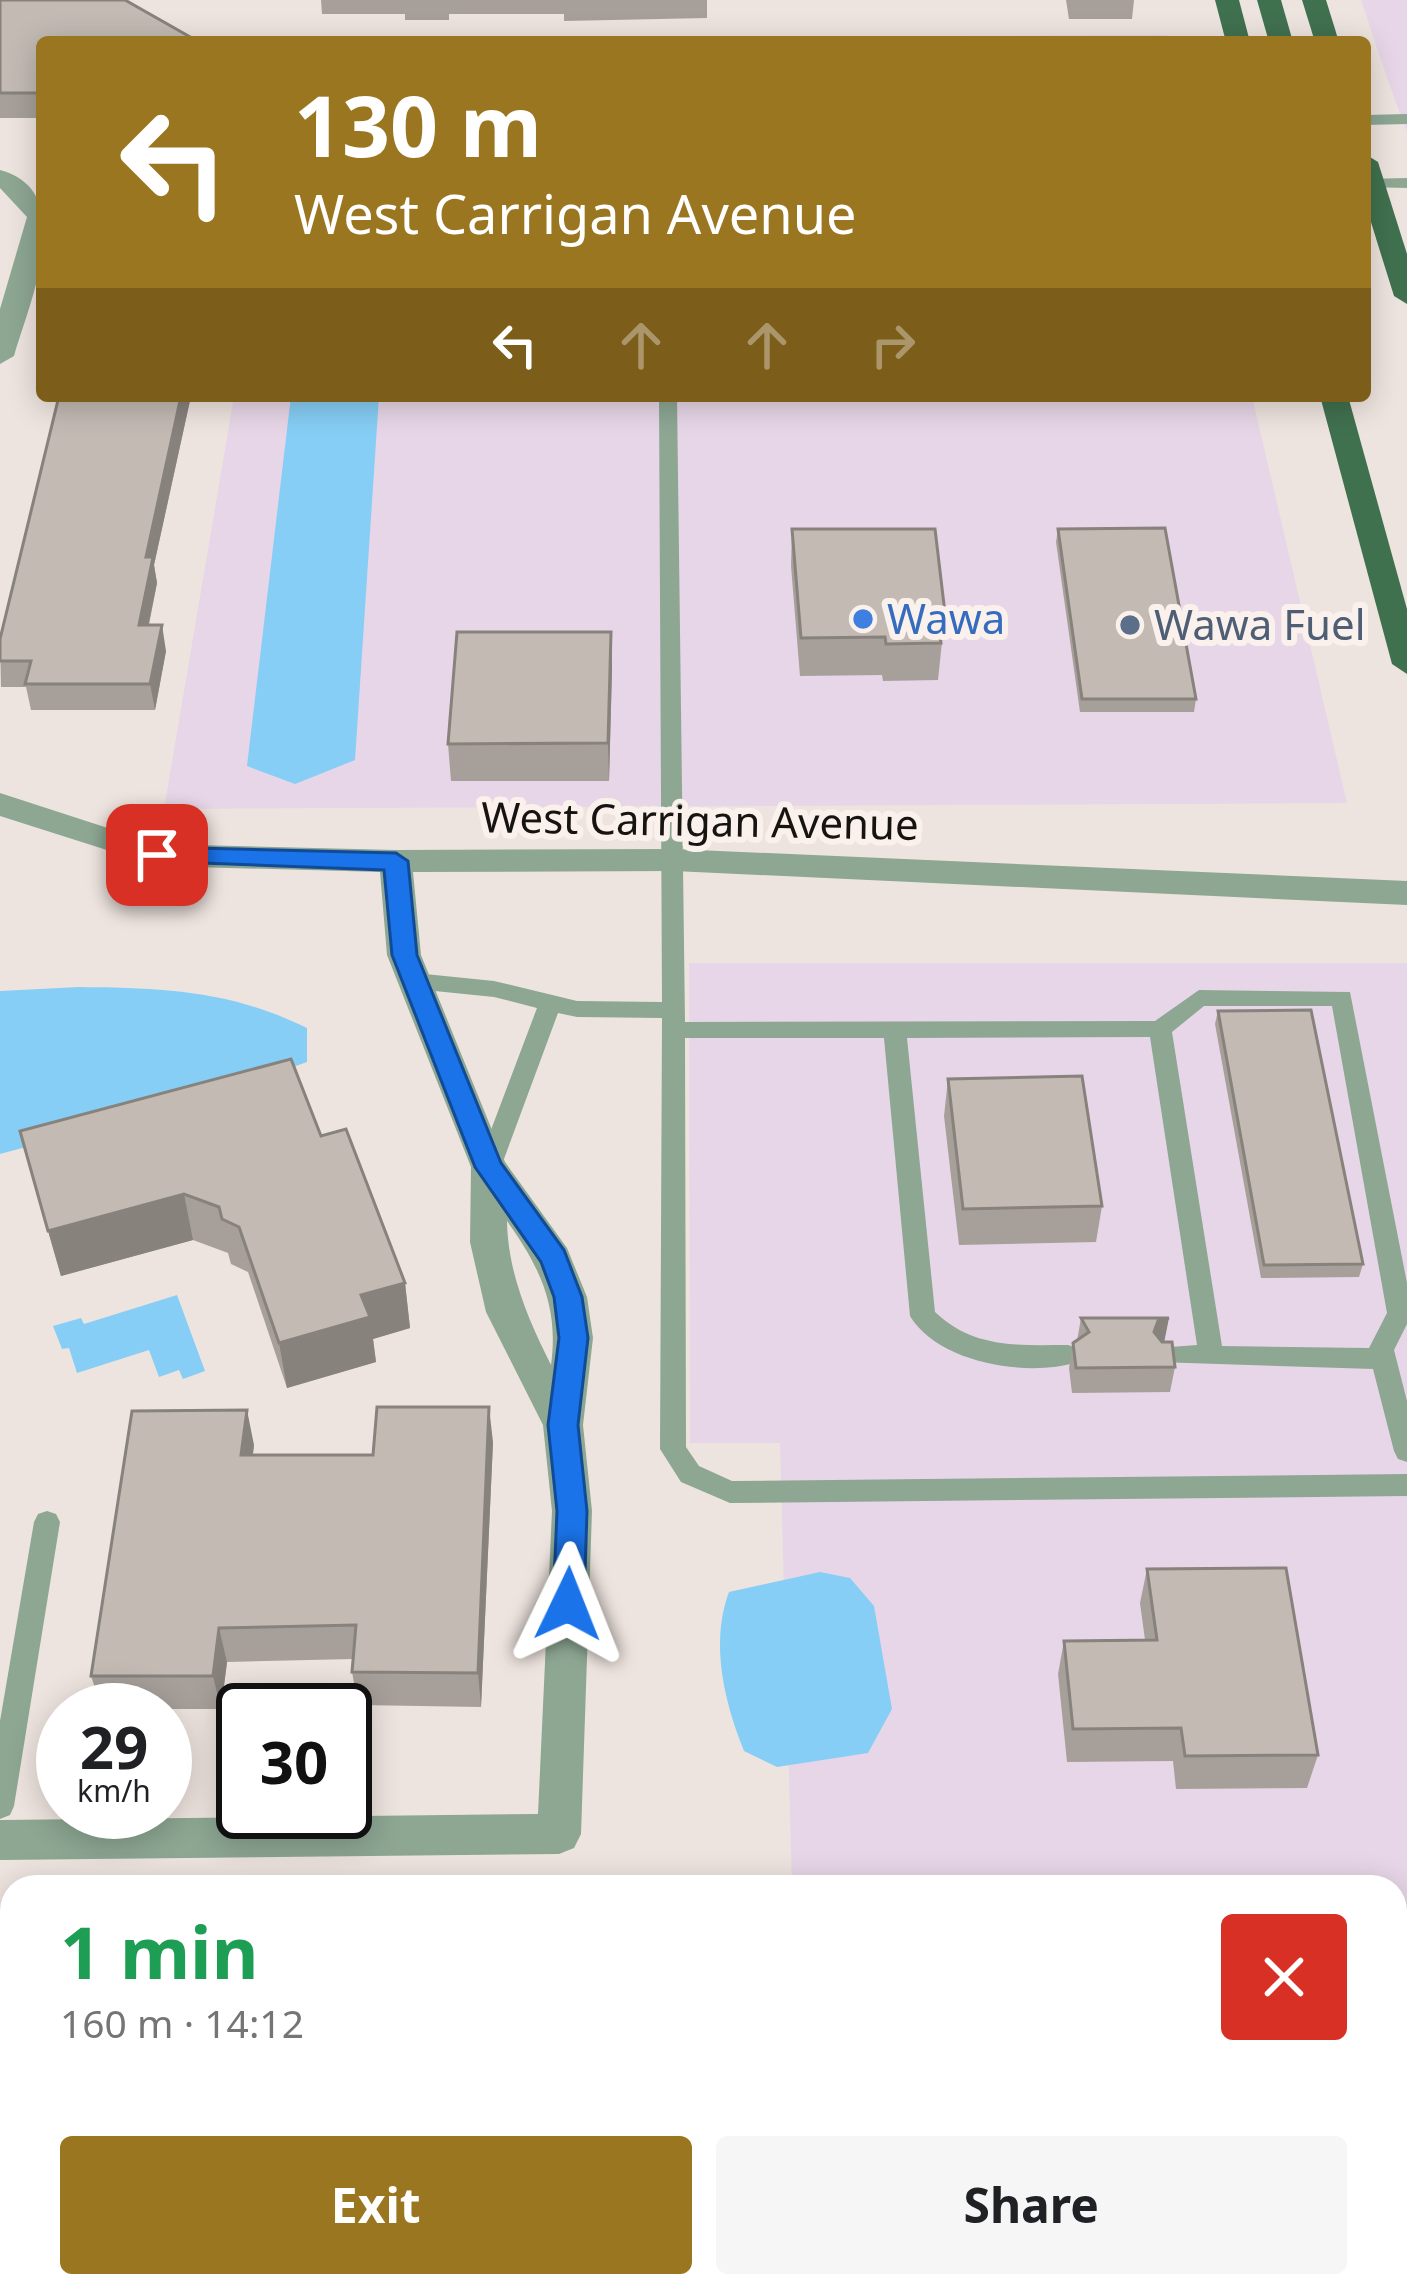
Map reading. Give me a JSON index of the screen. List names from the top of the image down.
{
  "streets": {
    "street": ["West Carrigan Avenue"]
  },
  "places": ["Wawa", "Wawa Fuel"],
  "page": {
    "turn": ["130 m", "West Carrigan Avenue"],
    "speed": "29 km/h",
    "limit": "30",
    "heading": ["1 min", "160 m · 14:12"],
    "buttons": ["Exit", "Share"]
  }
}
